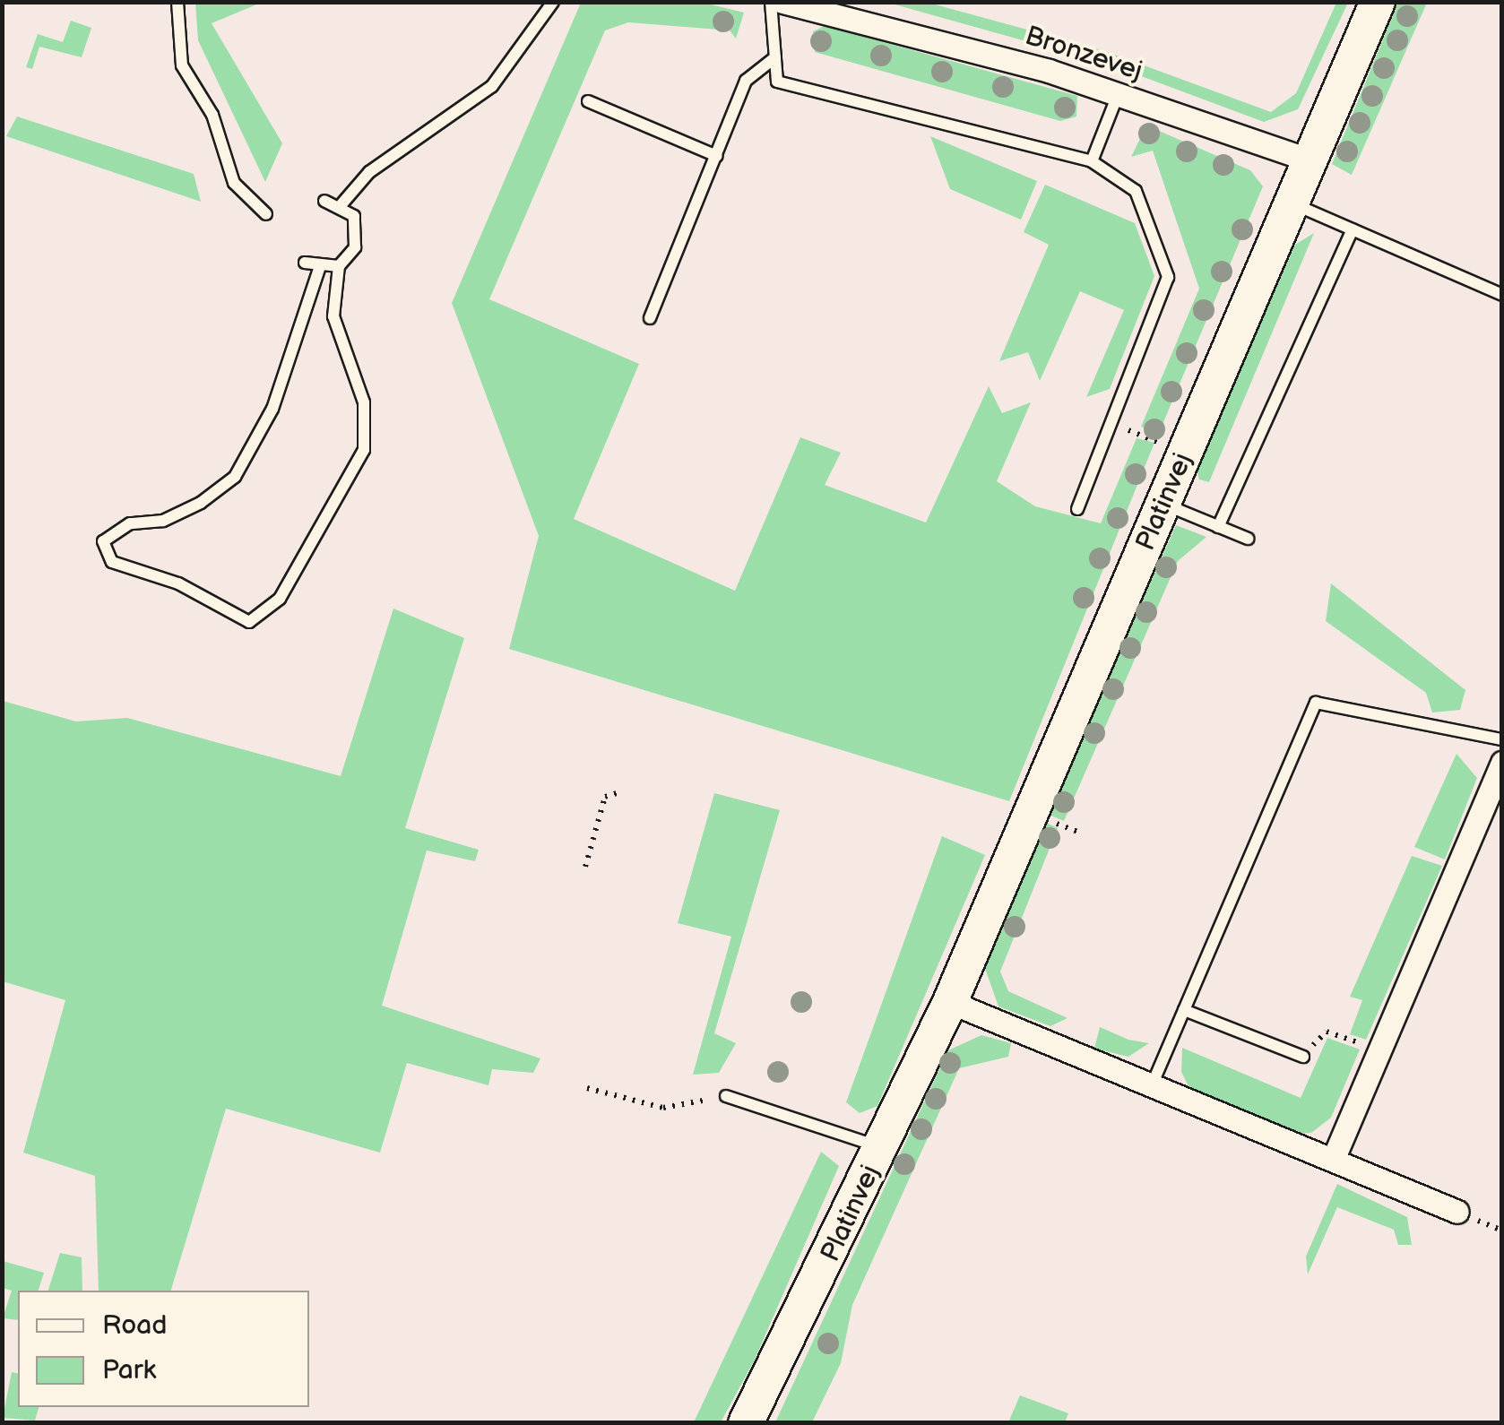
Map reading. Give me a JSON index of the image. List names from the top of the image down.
{
  "streets": {
    "street": ["Bronzevej", "Platinvej"]
  },
  "crossings": [
    ["Bronzevej", "Platinvej"]
  ],
  "legend": ["Road", "Park"]
}
